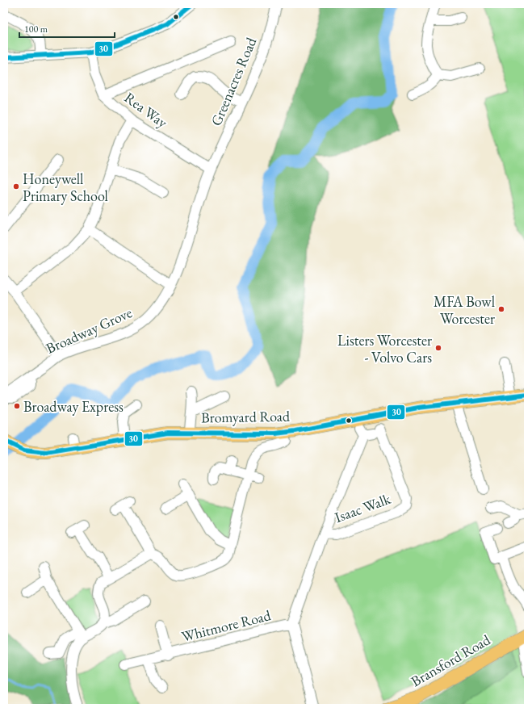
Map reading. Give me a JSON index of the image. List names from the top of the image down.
{
  "streets": {
    "main road": ["Bromyard Road", "Bransford Road"],
    "street": [
      "Greenacres Road",
      "Rea Way",
      "Broadway Grove",
      "Isaac Walk",
      "Whitmore Road"
    ]
  },
  "crossings": [
    ["Greenacres Road", "Rea Way"],
    ["Greenacres Road", "Broadway Grove"],
    ["Rea Way", "Broadway Grove"]
  ],
  "places": [
    "Honeywell Primary School",
    "MFA Bowl Worcester",
    "Listers Worcester - Volvo Cars",
    "Broadway Express"
  ],
  "lines": ["transit line 30"],
  "scale_bar": "100 m"
}
